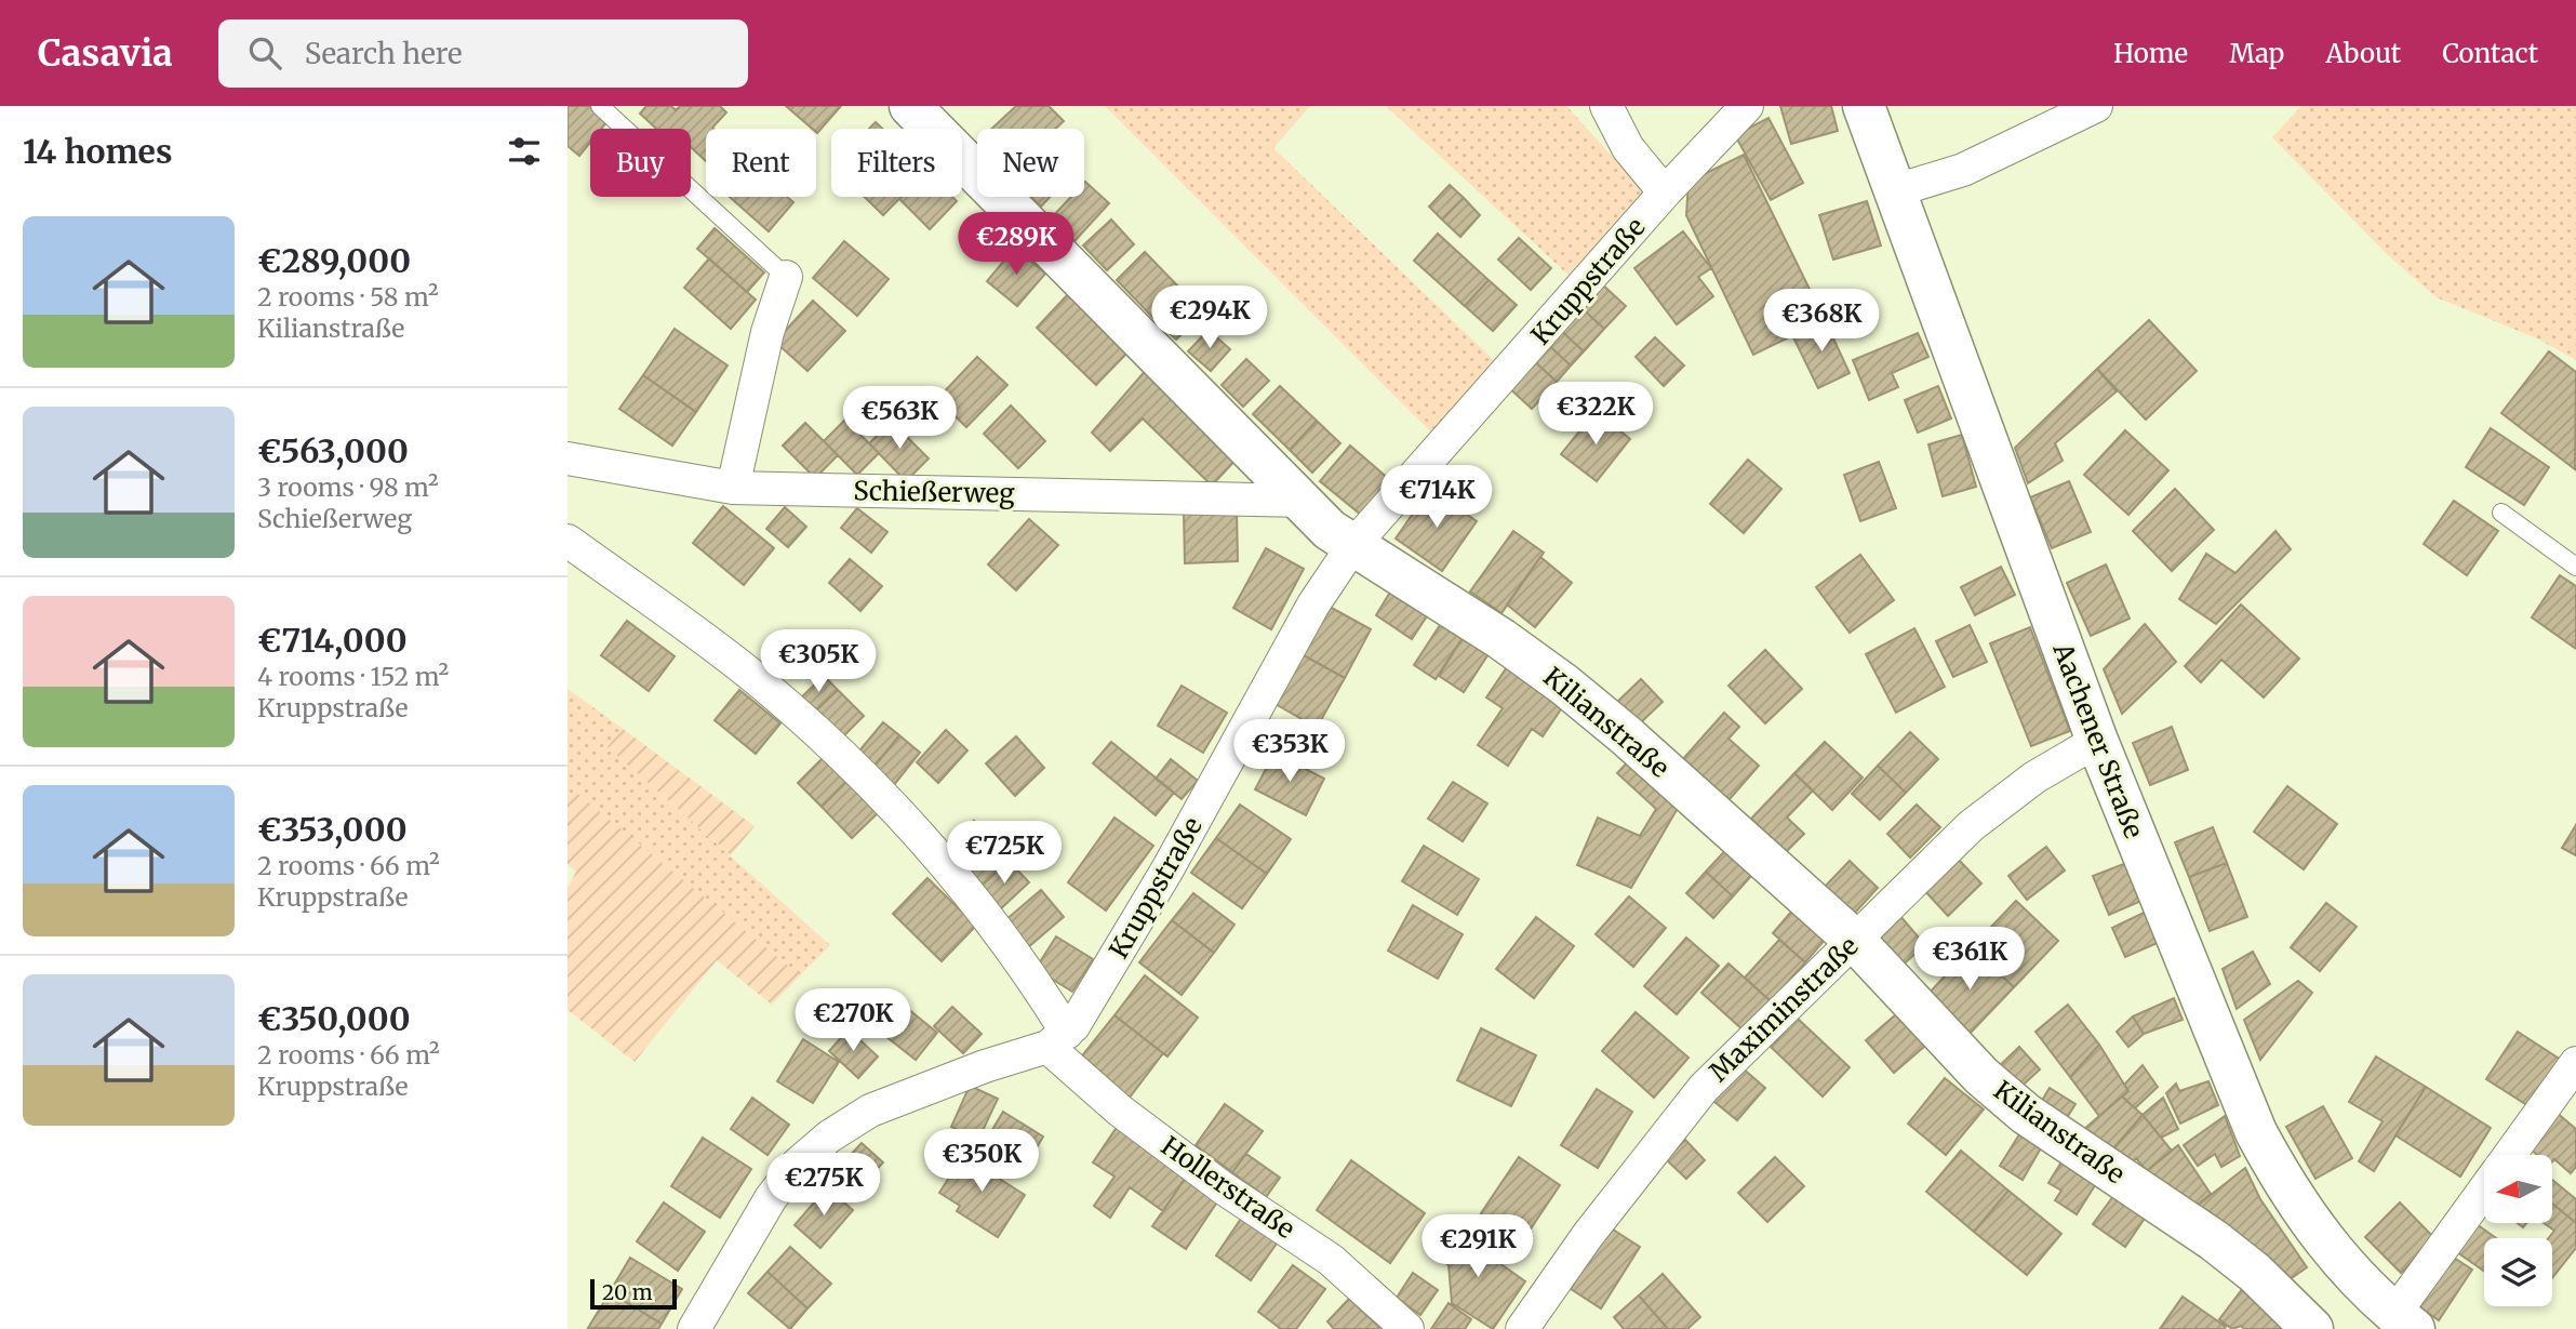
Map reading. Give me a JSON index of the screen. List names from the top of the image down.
{
  "streets": {
    "street": [
      "Kruppstraße",
      "Schießerweg",
      "Kilianstraße",
      "Aachener Straße",
      "Maximinstraße",
      "Hollerstraße"
    ]
  },
  "crossings": [
    ["Kruppstraße", "Kilianstraße"],
    ["Kruppstraße", "Hollerstraße"],
    ["Schießerweg", "Kilianstraße"],
    ["Kilianstraße", "Maximinstraße"],
    ["Aachener Straße", "Maximinstraße"]
  ],
  "scale_bar": "20 m",
  "north": "left",
  "page": {
    "header": "Casavia",
    "search": "Search here",
    "nav": [
      "Home",
      "Map",
      "About",
      "Contact"
    ],
    "heading": "14 homes",
    "chip": [
      "Buy",
      "Rent",
      "Filters",
      "New"
    ],
    "list": [
      {
        "name": "€289,000",
        "note": "2 rooms · 58 m² · Kilianstraße"
      },
      {
        "name": "€563,000",
        "note": "3 rooms · 98 m² · Schießerweg"
      },
      {
        "name": "€714,000",
        "note": "4 rooms · 152 m² · Kruppstraße"
      },
      {
        "name": "€353,000",
        "note": "2 rooms · 66 m² · Kruppstraße"
      },
      {
        "name": "€350,000",
        "note": "2 rooms · 66 m² · Kruppstraße"
      }
    ],
    "price": [
      "€289K",
      "€294K",
      "€368K",
      "€322K",
      "€563K",
      "€714K",
      "€305K",
      "€353K",
      "€725K",
      "€361K",
      "€270K",
      "€350K",
      "€275K",
      "€291K"
    ],
    "scale": "20 m"
  }
}
